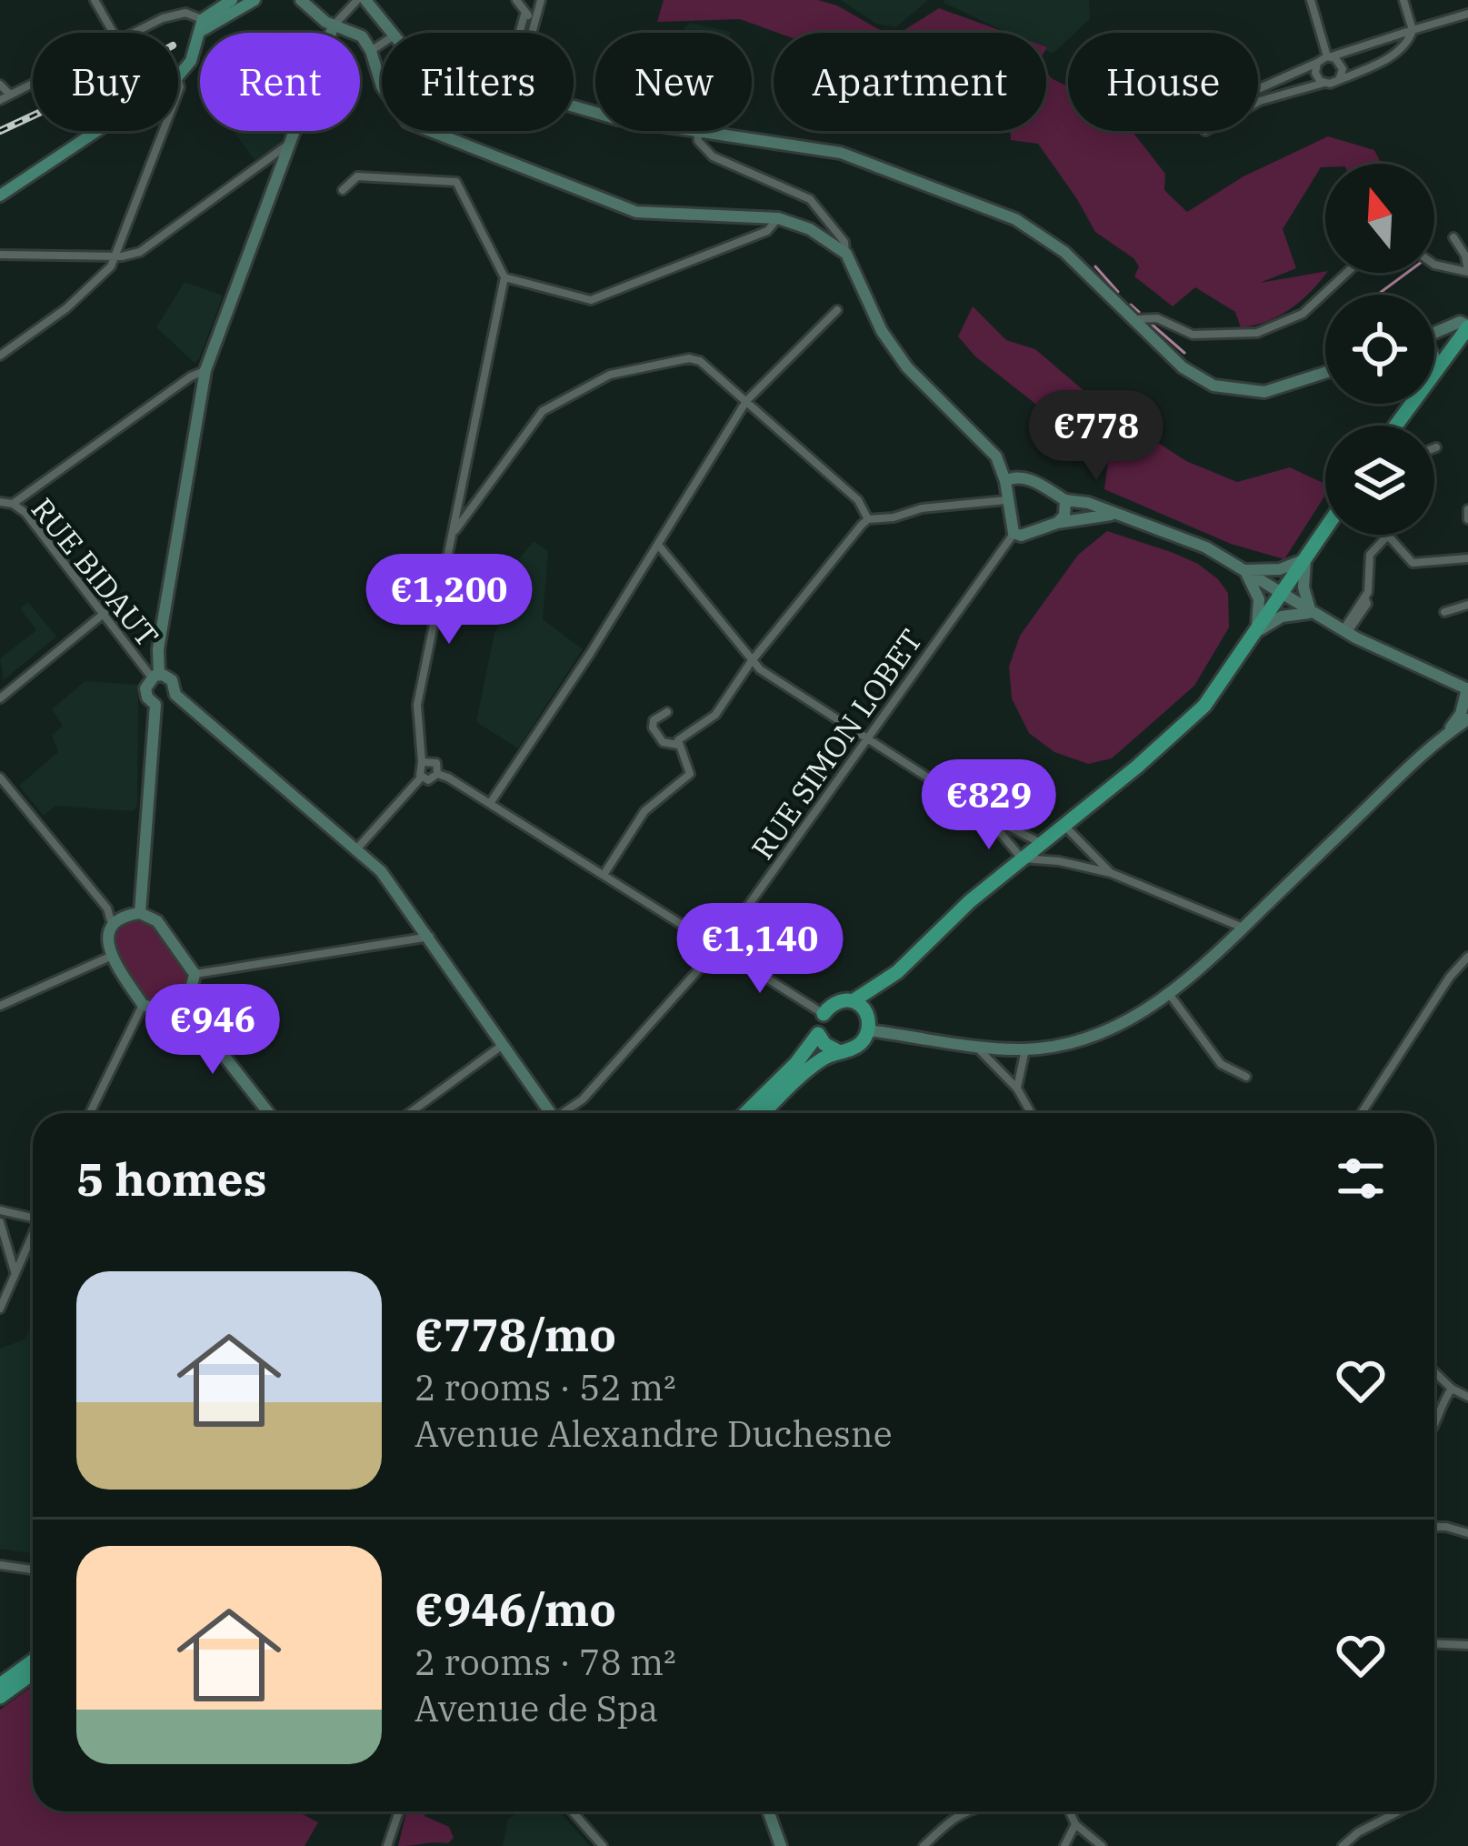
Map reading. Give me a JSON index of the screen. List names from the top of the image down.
{
  "streets": {
    "street": ["RUE BIDAUT", "RUE SIMON LOBET"]
  },
  "north": "top",
  "page": {
    "chip": [
      "Buy",
      "Rent",
      "Filters",
      "New",
      "Apartment",
      "House"
    ],
    "price": [
      "€778",
      "€1,200",
      "€829",
      "€1,140",
      "€946"
    ],
    "heading": "5 homes",
    "list": [
      {
        "name": "€778/mo",
        "note": "2 rooms · 52 m² · Avenue Alexandre Duchesne"
      },
      {
        "name": "€946/mo",
        "note": "2 rooms · 78 m² · Avenue de Spa"
      }
    ]
  }
}
